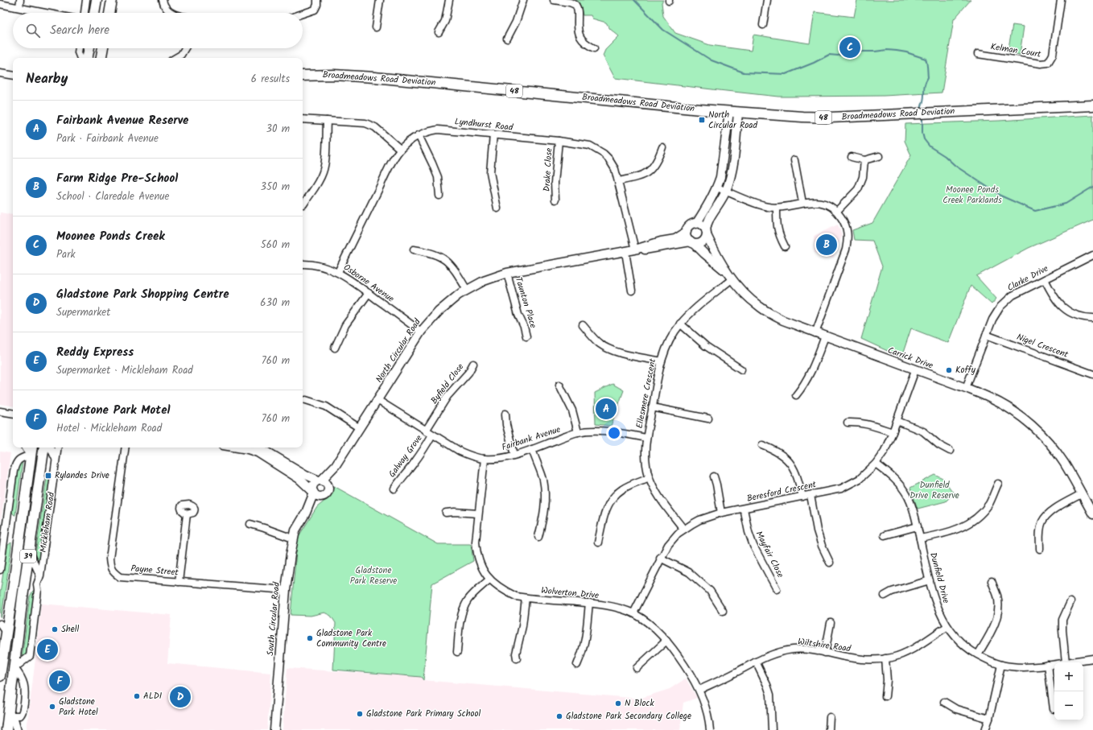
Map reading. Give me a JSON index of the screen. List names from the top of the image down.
{
  "streets": {
    "main road": [
      "Broadmeadows Road Deviation",
      "48",
      "Mickleham Road",
      "39"
    ],
    "street": [
      "Kelman Court",
      "Lyndhurst Road",
      "Drake Close",
      "Clarke Drive",
      "Osborne Avenue",
      "Taunton Place",
      "Nigel Crescent",
      "North Circular Road",
      "Carrick Drive",
      "Byfield Close",
      "Ellesmere Crescent",
      "Fairbank Avenue",
      "Galway Grove",
      "Beresford Crescent",
      "Mayfair Close",
      "Payne Street",
      "Dunfield Drive",
      "Wolverton Drive",
      "South Circular Road",
      "Wiltshire Road"
    ]
  },
  "crossings": [
    ["Lyndhurst Road", "Drake Close"],
    ["Lyndhurst Road", "Osborne Avenue"],
    ["Lyndhurst Road", "North Circular Road"],
    ["Clarke Drive", "Nigel Crescent"],
    ["Clarke Drive", "Carrick Drive"],
    ["Osborne Avenue", "North Circular Road"],
    ["Taunton Place", "North Circular Road"],
    ["North Circular Road", "Carrick Drive"],
    ["North Circular Road", "Fairbank Avenue"],
    ["North Circular Road", "South Circular Road"],
    ["Carrick Drive", "Ellesmere Crescent"],
    ["Carrick Drive", "Beresford Crescent"],
    ["Byfield Close", "Fairbank Avenue"],
    ["Ellesmere Crescent", "Fairbank Avenue"],
    ["Ellesmere Crescent", "Beresford Crescent"],
    ["Fairbank Avenue", "Galway Grove"],
    ["Fairbank Avenue", "Wolverton Drive"],
    ["Beresford Crescent", "Mayfair Close"],
    ["Beresford Crescent", "Dunfield Drive"],
    ["Beresford Crescent", "Wolverton Drive"],
    ["Payne Street", "South Circular Road"],
    ["Dunfield Drive", "Wiltshire Road"],
    ["Wolverton Drive", "Wiltshire Road"]
  ],
  "parks": ["Moonee Ponds Creek Parklands", "Dunfield Drive Reserve", "Gladstone Park Reserve"],
  "places": {
    "transit": ["North Circular Road", "Rylandes Drive"],
    "other": [
      "Koffy",
      "Shell",
      "Gladstone Park Community Centre",
      "ALDI",
      "N Block",
      "Gladstone Park Hotel",
      "Gladstone Park Primary School",
      "Gladstone Park Secondary College"
    ]
  },
  "page": {
    "search": "Search here",
    "pins": [
      "C",
      "B",
      "A",
      "E",
      "F",
      "D"
    ],
    "heading": ["Nearby", "6 results"],
    "list": [
      {
        "mark": "A",
        "name": "Fairbank Avenue Reserve",
        "note": "Park · Fairbank Avenue",
        "value": "30 m"
      },
      {
        "mark": "B",
        "name": "Farm Ridge Pre-School",
        "note": "School · Claredale Avenue",
        "value": "350 m"
      },
      {
        "mark": "C",
        "name": "Moonee Ponds Creek",
        "note": "Park",
        "value": "560 m"
      },
      {
        "mark": "D",
        "name": "Gladstone Park Shopping Centre",
        "note": "Supermarket",
        "value": "630 m"
      },
      {
        "mark": "E",
        "name": "Reddy Express",
        "note": "Supermarket · Mickleham Road",
        "value": "760 m"
      },
      {
        "mark": "F",
        "name": "Gladstone Park Motel",
        "note": "Hotel · Mickleham Road",
        "value": "760 m"
      }
    ],
    "map_buttons": ["+", "−"]
  }
}
